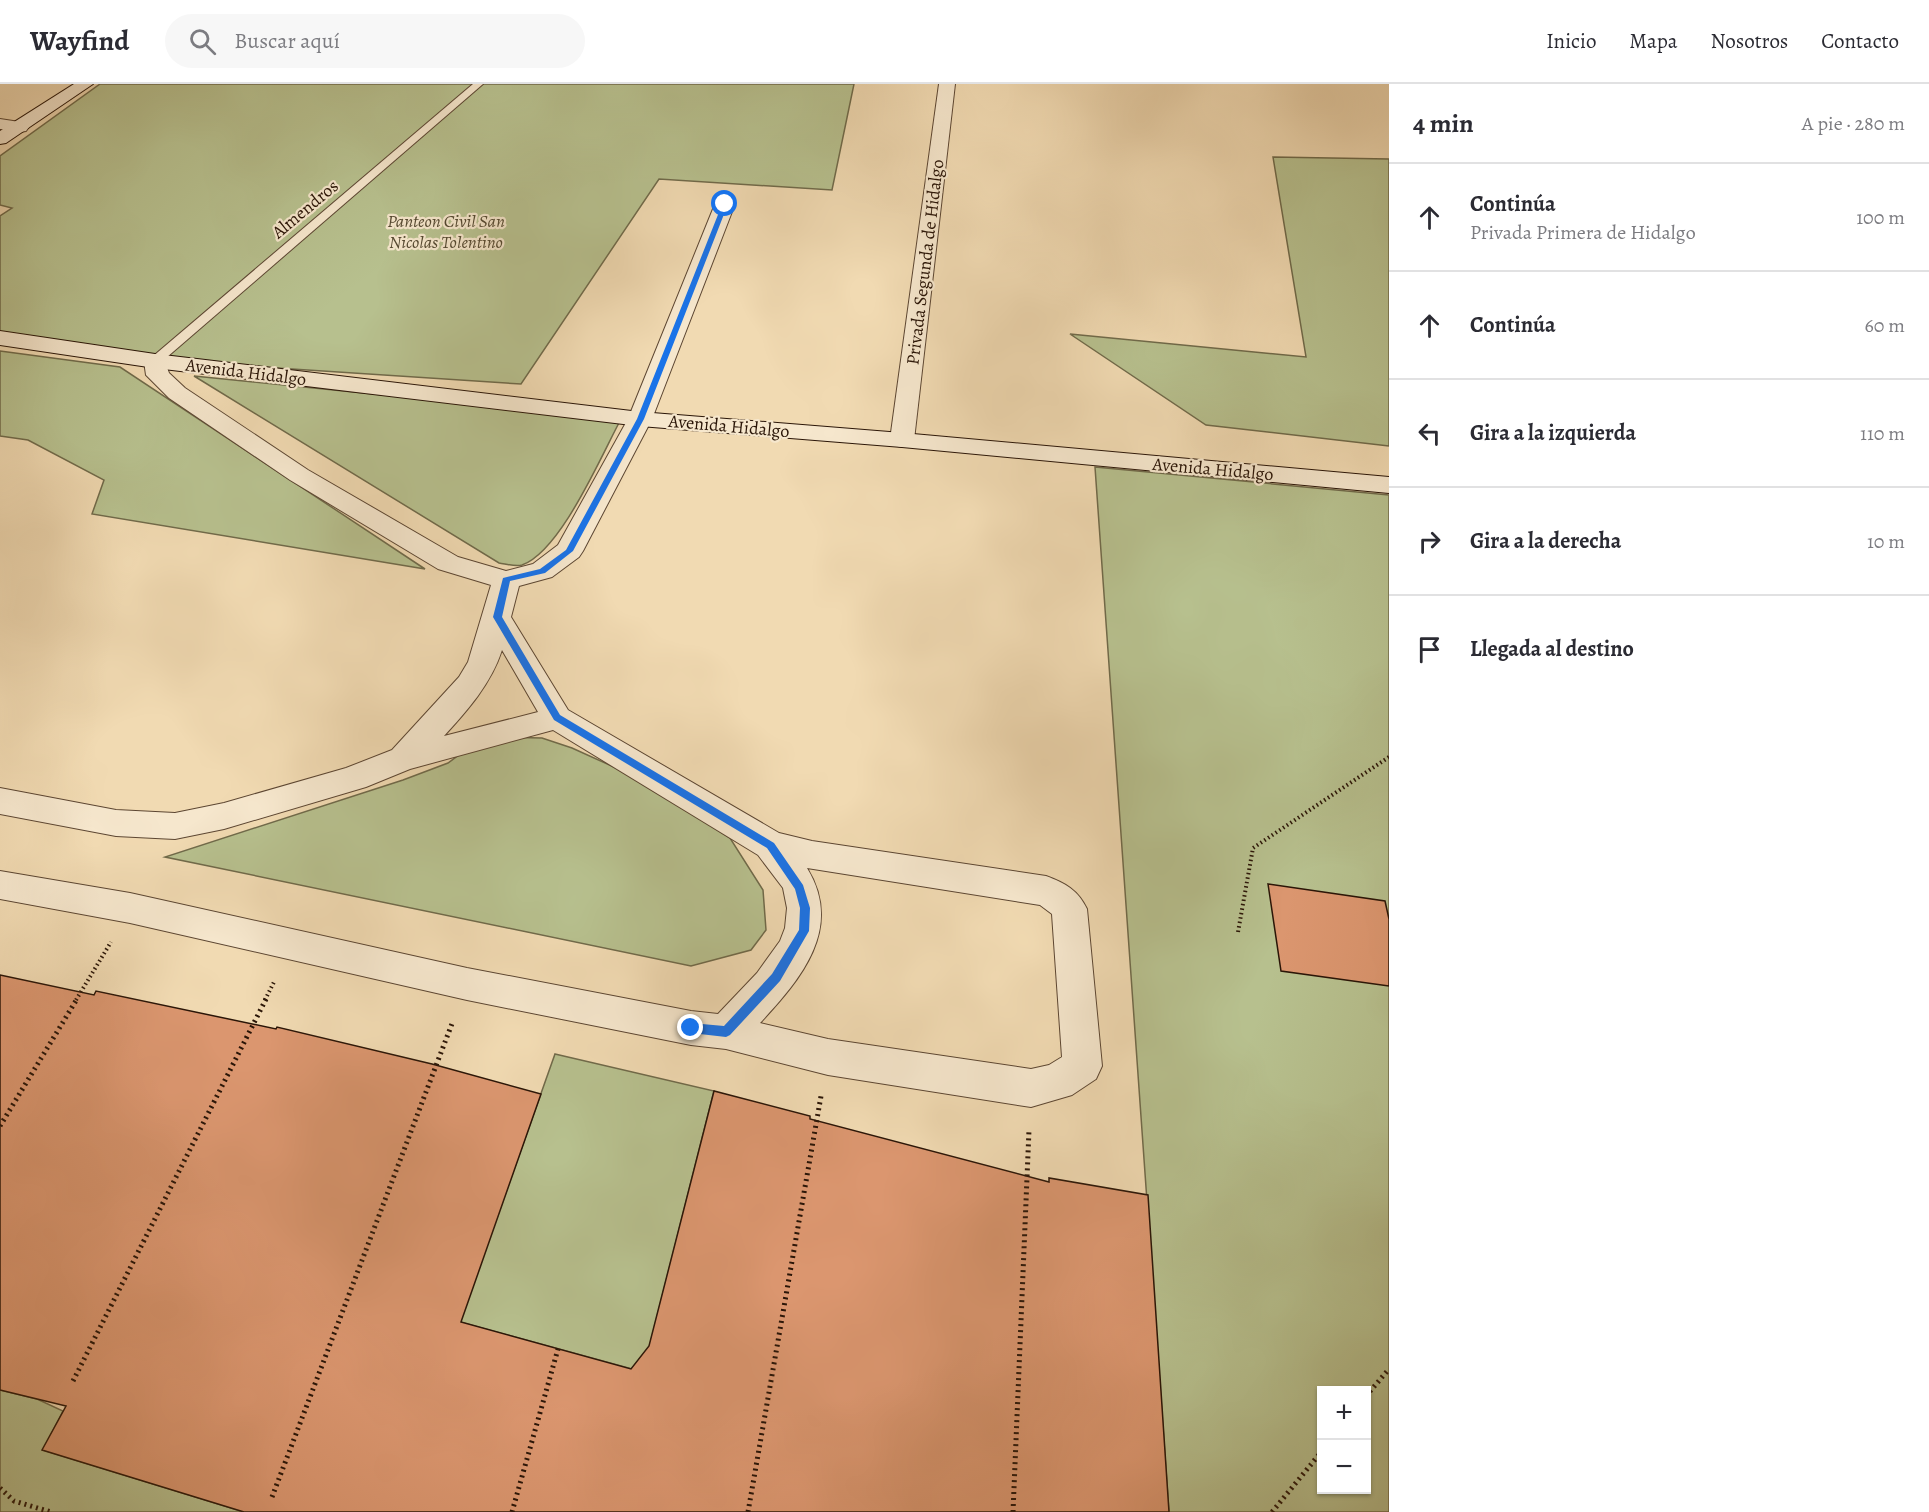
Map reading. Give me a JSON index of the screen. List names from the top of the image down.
{
  "streets": {
    "street": ["Privada Segunda de Hidalgo", "Avenida Hidalgo"],
    "lane": ["Almendros"]
  },
  "crossings": [
    ["Almendros", "Avenida Hidalgo"],
    ["Privada Segunda de Hidalgo", "Avenida Hidalgo"]
  ],
  "parks": ["Panteon Civil San Nicolas Tolentino"],
  "page": {
    "header": "Wayfind",
    "search": "Buscar aquí",
    "nav": [
      "Inicio",
      "Mapa",
      "Nosotros",
      "Contacto"
    ],
    "heading": ["4 min", "A pie · 280 m"],
    "list": [
      ["Continúa", "Privada Primera de Hidalgo", "100 m"],
      ["Continúa", "60 m"],
      ["Gira a la izquierda", "110 m"],
      ["Gira a la derecha", "10 m"],
      "Llegada al destino"
    ],
    "map_buttons": ["+", "−"]
  }
}
